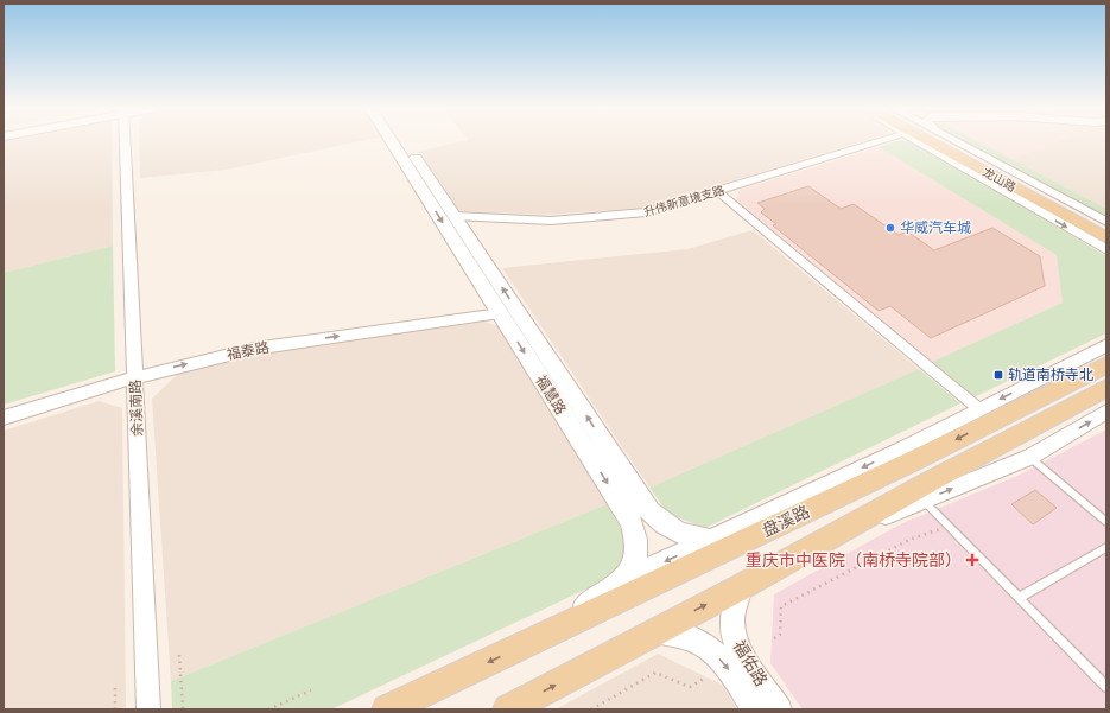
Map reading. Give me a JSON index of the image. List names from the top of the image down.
{
  "streets": {
    "main road": [
      "龙山路",
      "福慧路",
      "盘溪路",
      "福佑路"
    ],
    "street": ["升伟新意境支路", "福泰路", "余溪南路"]
  },
  "crossings": [
    ["升伟新意境支路", "福慧路"],
    ["福泰路", "福慧路"],
    ["福泰路", "余溪南路"]
  ],
  "one_way": ["福泰路", "福佑路"],
  "places": {
    "other": ["华威汽车城"],
    "transit": ["轨道南桥寺北"],
    "health": ["重庆市中医院（南桥寺院部）"]
  }
}
